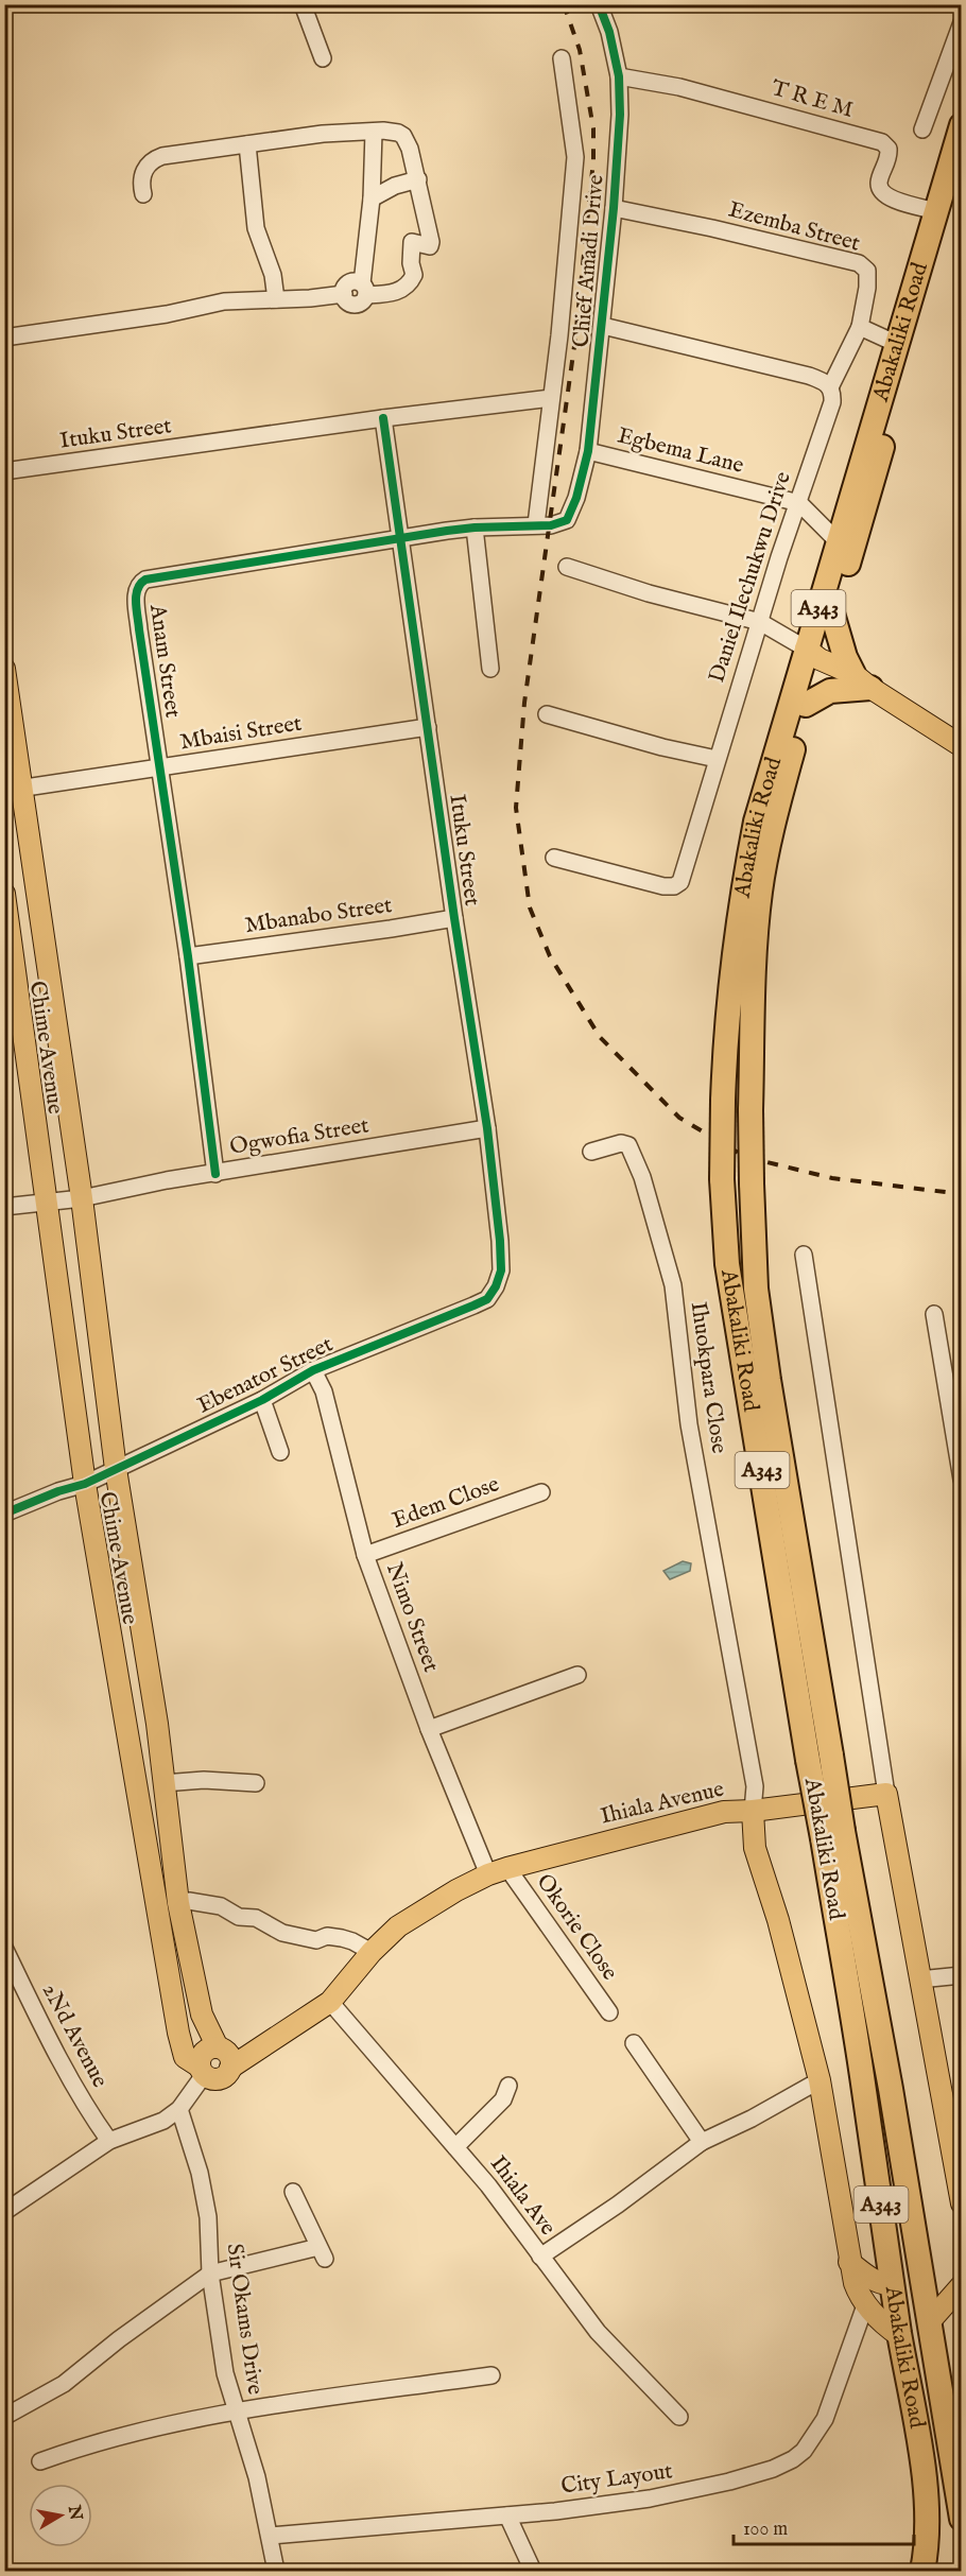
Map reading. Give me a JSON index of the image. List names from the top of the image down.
{
  "streets": {
    "highway": ["Abakaliki Road", "A343"],
    "main road": ["Chime Avenue", "Ihiala Avenue"],
    "street": [
      "T R E M",
      "Ezemba Street",
      "Chief Amadi Drive",
      "Ituku Street",
      "Egbema Lane",
      "Daniel Ilechukwu Drive",
      "Anam Street",
      "Mbaisi Street",
      "Mbanabo Street",
      "Ogwofia Street",
      "Ebenator Street",
      "Ihuokpara Close",
      "Edem Close",
      "Nimo Street",
      "Okorie Close",
      "2Nd Avenue",
      "Ihiala Ave",
      "Sir Okams Drive",
      "City Layout"
    ]
  },
  "crossings": [
    ["T R E M", "Chief Amadi Drive"],
    ["T R E M", "Abakaliki Road"],
    ["Ezemba Street", "Chief Amadi Drive"],
    ["Ezemba Street", "Daniel Ilechukwu Drive"],
    ["Chief Amadi Drive", "Egbema Lane"],
    ["Chief Amadi Drive", "Anam Street"],
    ["Abakaliki Road", "Ihiala Avenue"],
    ["Ituku Street", "Anam Street"],
    ["Ituku Street", "Mbaisi Street"],
    ["Ituku Street", "Mbanabo Street"],
    ["Ituku Street", "Ogwofia Street"],
    ["Ituku Street", "Ebenator Street"],
    ["Egbema Lane", "Daniel Ilechukwu Drive"],
    ["Anam Street", "Mbaisi Street"],
    ["Anam Street", "Mbanabo Street"],
    ["Anam Street", "Ogwofia Street"],
    ["Mbaisi Street", "Chime Avenue"],
    ["Chime Avenue", "Ogwofia Street"],
    ["Chime Avenue", "Ebenator Street"],
    ["Chime Avenue", "Ihiala Avenue"],
    ["Ebenator Street", "Nimo Street"],
    ["Ihuokpara Close", "Ihiala Avenue"],
    ["Edem Close", "Nimo Street"],
    ["Nimo Street", "Ihiala Avenue"],
    ["Nimo Street", "Okorie Close"],
    ["Ihiala Avenue", "Okorie Close"],
    ["Ihiala Avenue", "Ihiala Ave"],
    ["Ihiala Avenue", "City Layout"],
    ["Sir Okams Drive", "City Layout"]
  ],
  "scale_bar": "100 m",
  "north": "right"
}
